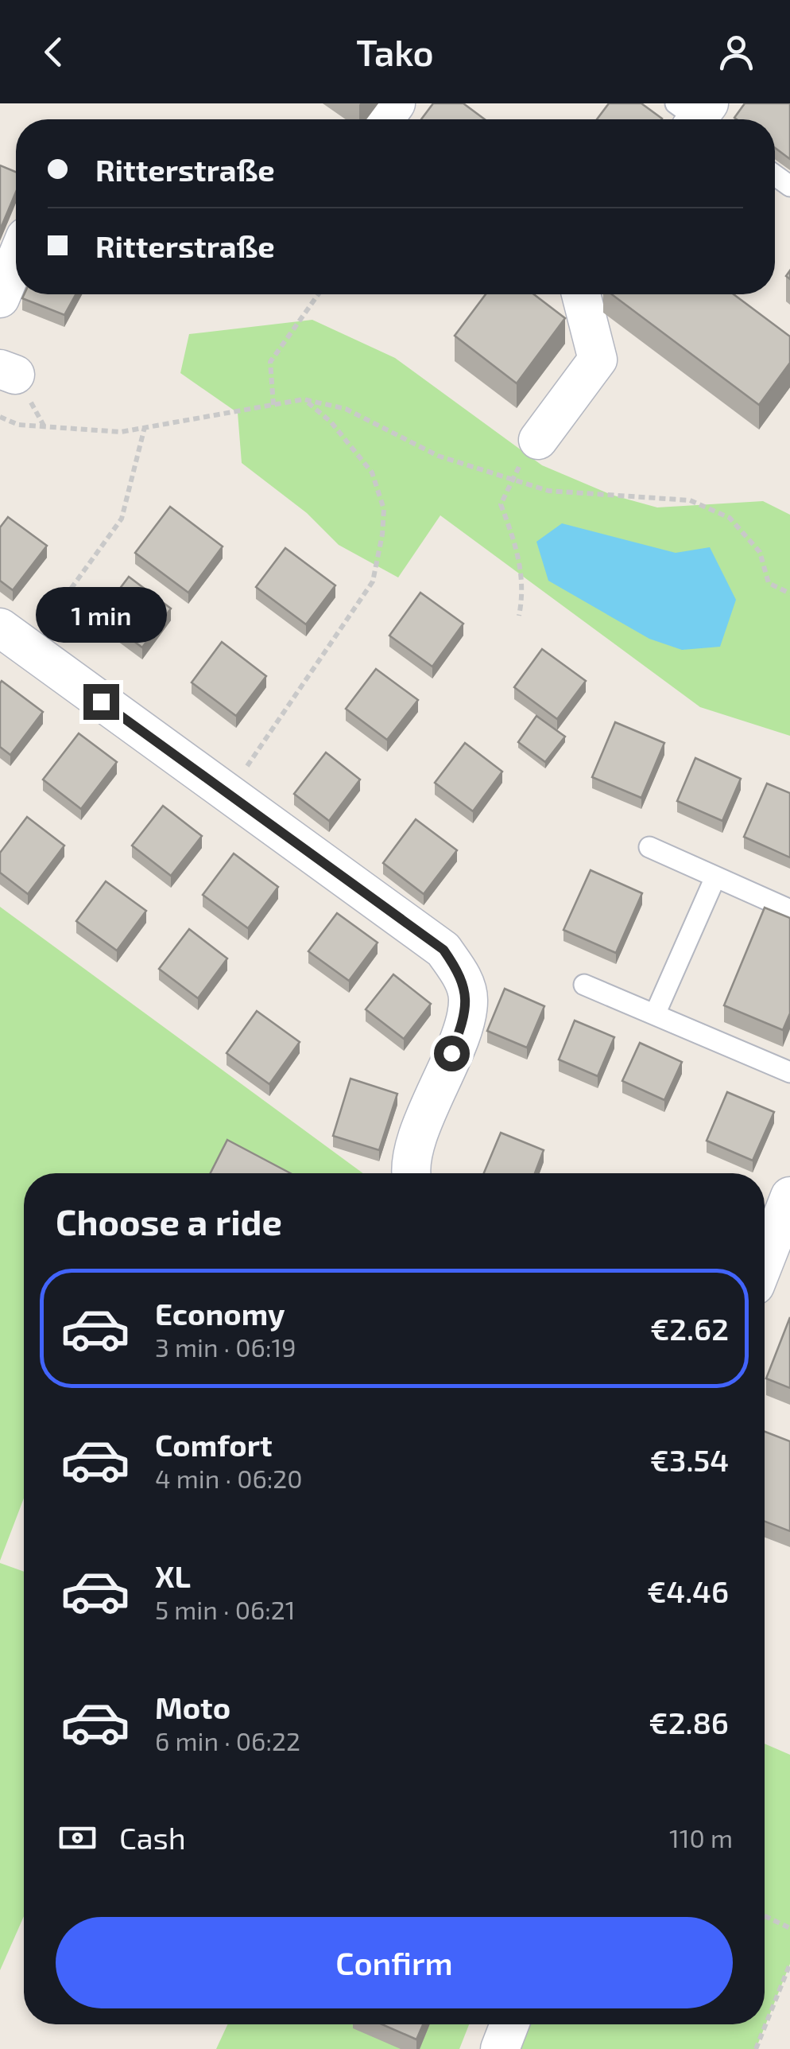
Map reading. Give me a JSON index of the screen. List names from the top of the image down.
{
  "page": {
    "header": "Tako",
    "banner": ["Ritterstraße", "Ritterstraße"],
    "bubble": "1 min",
    "heading": "Choose a ride",
    "list": [
      {
        "name": "Economy",
        "note": "3 min · 06:19",
        "value": "€2.62"
      },
      {
        "name": "Comfort",
        "note": "4 min · 06:20",
        "value": "€3.54"
      },
      {
        "name": "XL",
        "note": "5 min · 06:21",
        "value": "€4.46"
      },
      {
        "name": "Moto",
        "note": "6 min · 06:22",
        "value": "€2.86"
      }
    ],
    "pay": ["Cash", "110 m"],
    "buttons": "Confirm"
  }
}
